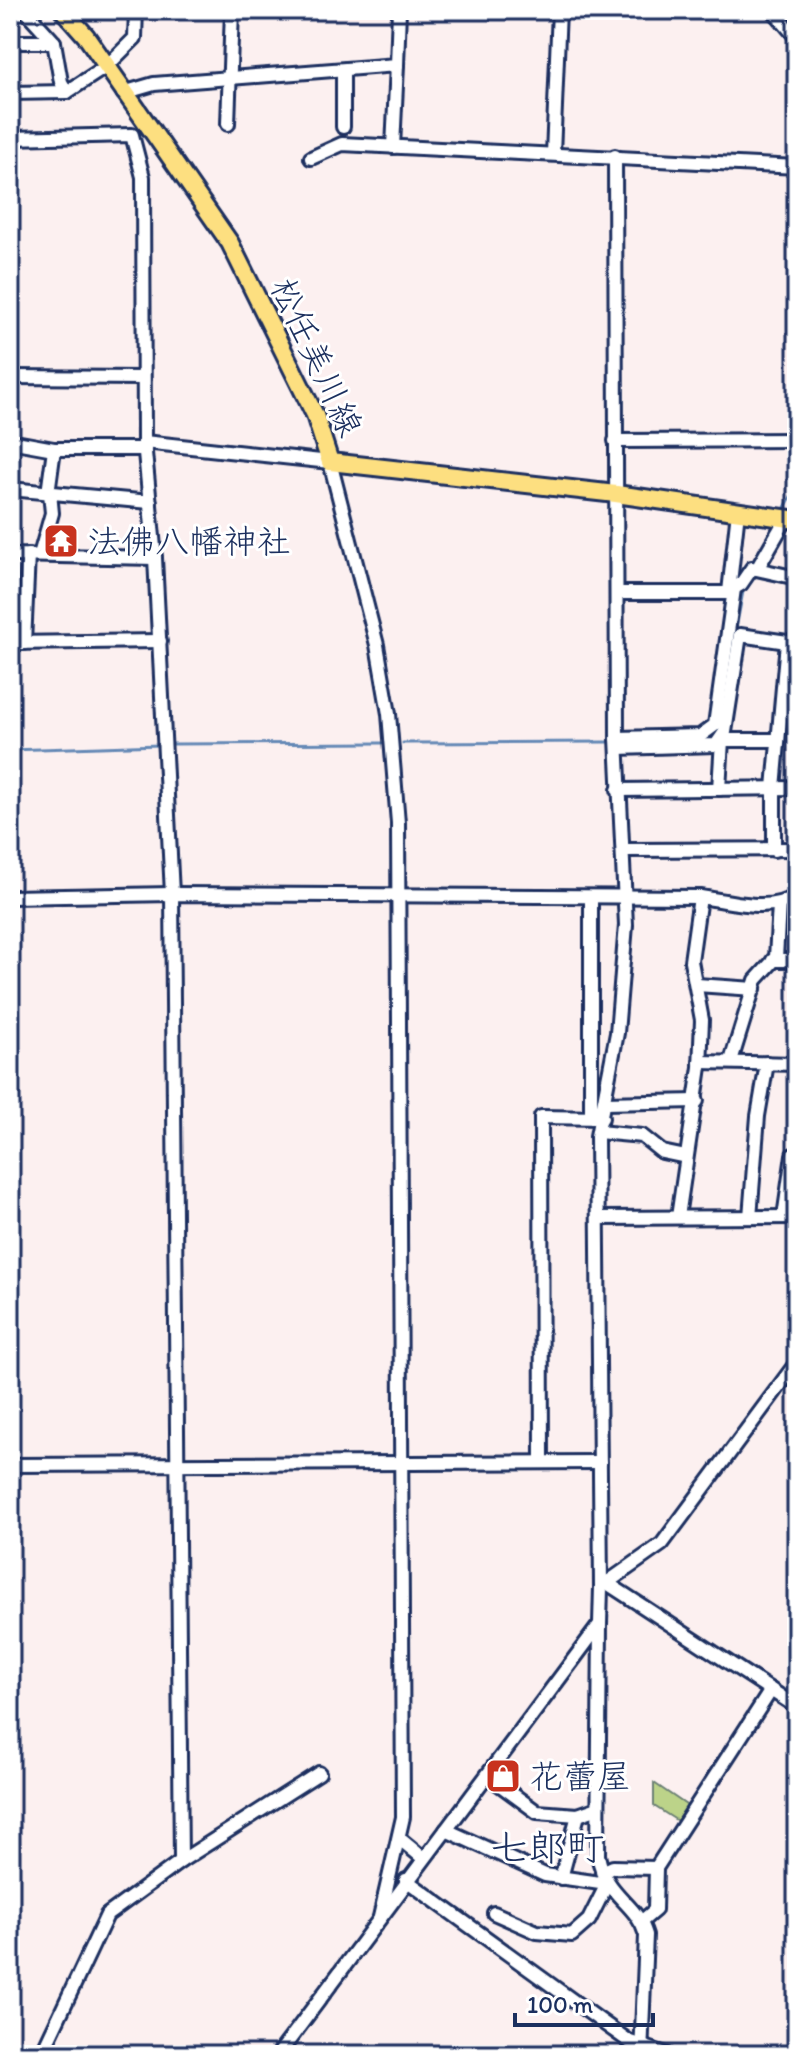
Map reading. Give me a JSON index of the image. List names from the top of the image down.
{
  "streets": {
    "main road": ["松任美川線"]
  },
  "districts": ["七郎町"],
  "places": {
    "temple": ["法佛八幡神社"],
    "shop": ["花蕾屋"]
  },
  "scale_bar": "100 m"
}
